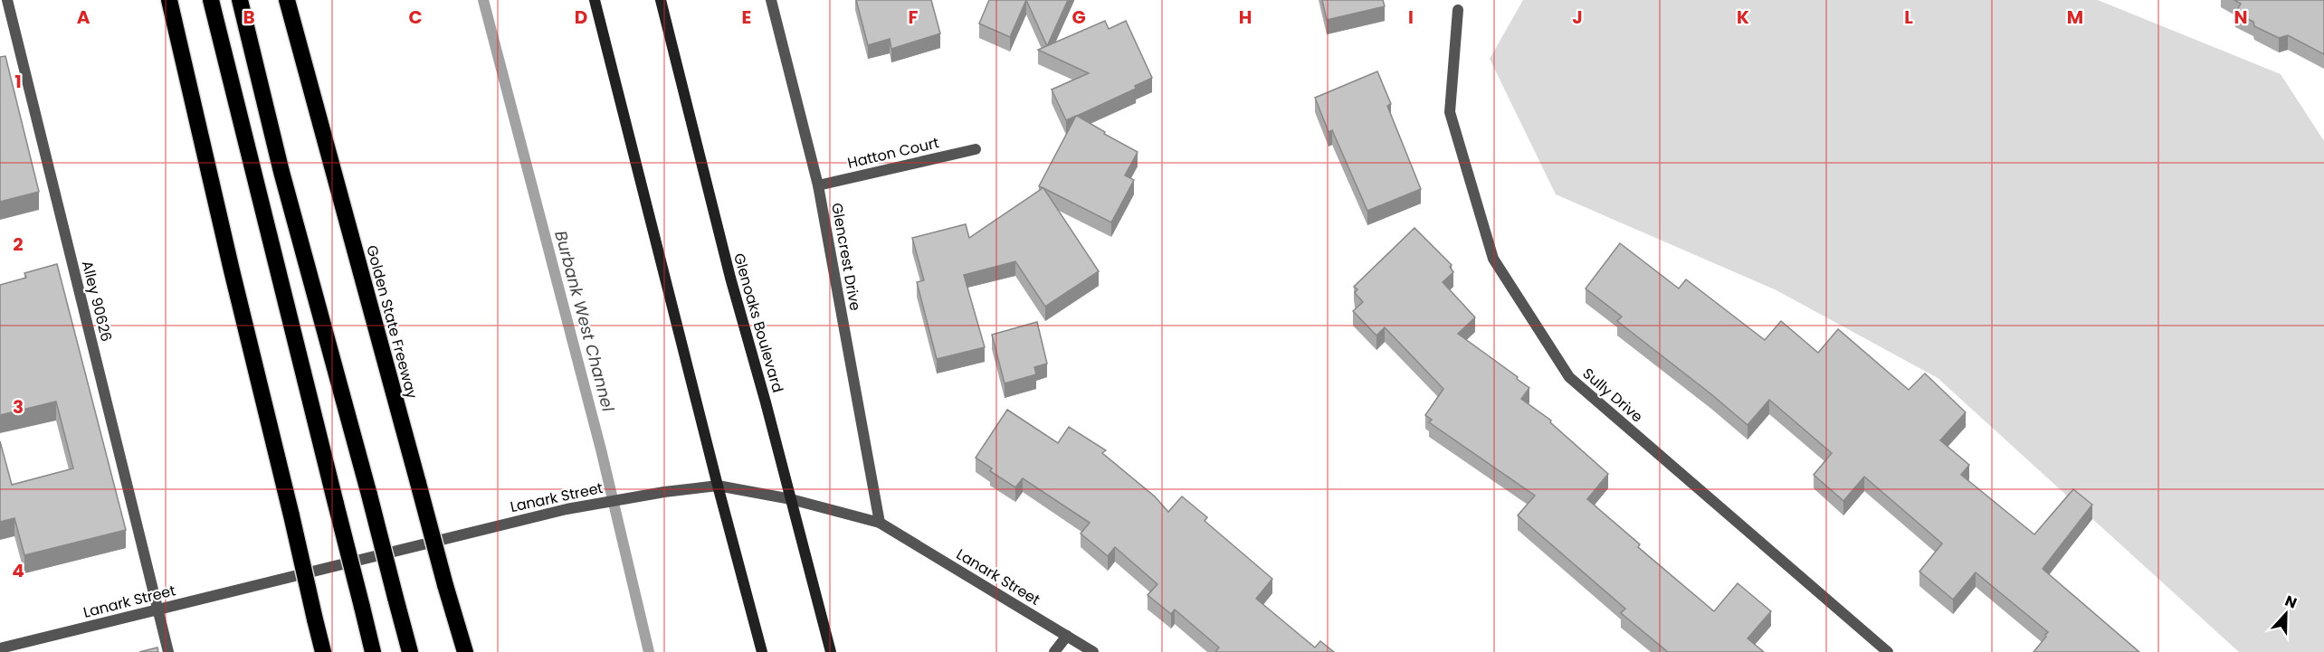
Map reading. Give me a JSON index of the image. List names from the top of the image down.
{
  "streets": {
    "highway": ["Golden State Freeway"],
    "main road": ["Glenoaks Boulevard"],
    "street": [
      "Hatton Court",
      "Glencrest Drive",
      "Alley 90626",
      "Sully Drive",
      "Lanark Street"
    ]
  },
  "crossings": [
    ["Hatton Court", "Glencrest Drive"],
    ["Glencrest Drive", "Lanark Street"],
    ["Alley 90626", "Lanark Street"],
    ["Glenoaks Boulevard", "Lanark Street"]
  ],
  "water": ["Burbank West Channel"],
  "north": "top",
  "grid": {
    "columns": [
      "A",
      "B",
      "C",
      "D",
      "E",
      "F",
      "G",
      "H",
      "I",
      "J",
      "K",
      "L",
      "M",
      "N"
    ],
    "rows": [
      "1",
      "2",
      "3",
      "4"
    ]
  }
}
